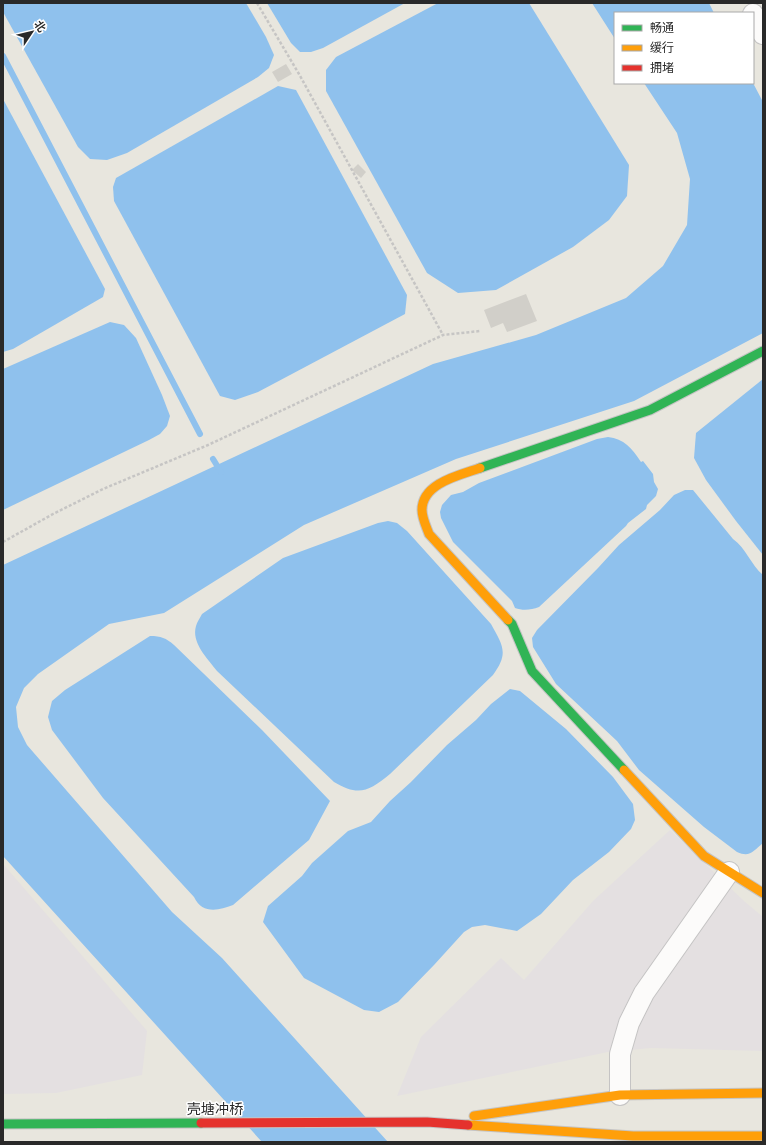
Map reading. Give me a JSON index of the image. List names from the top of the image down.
{
  "streets": {
    "main road": ["壳塘冲桥"]
  },
  "legend": ["畅通", "缓行", "拥堵"],
  "north": "top right"
}
